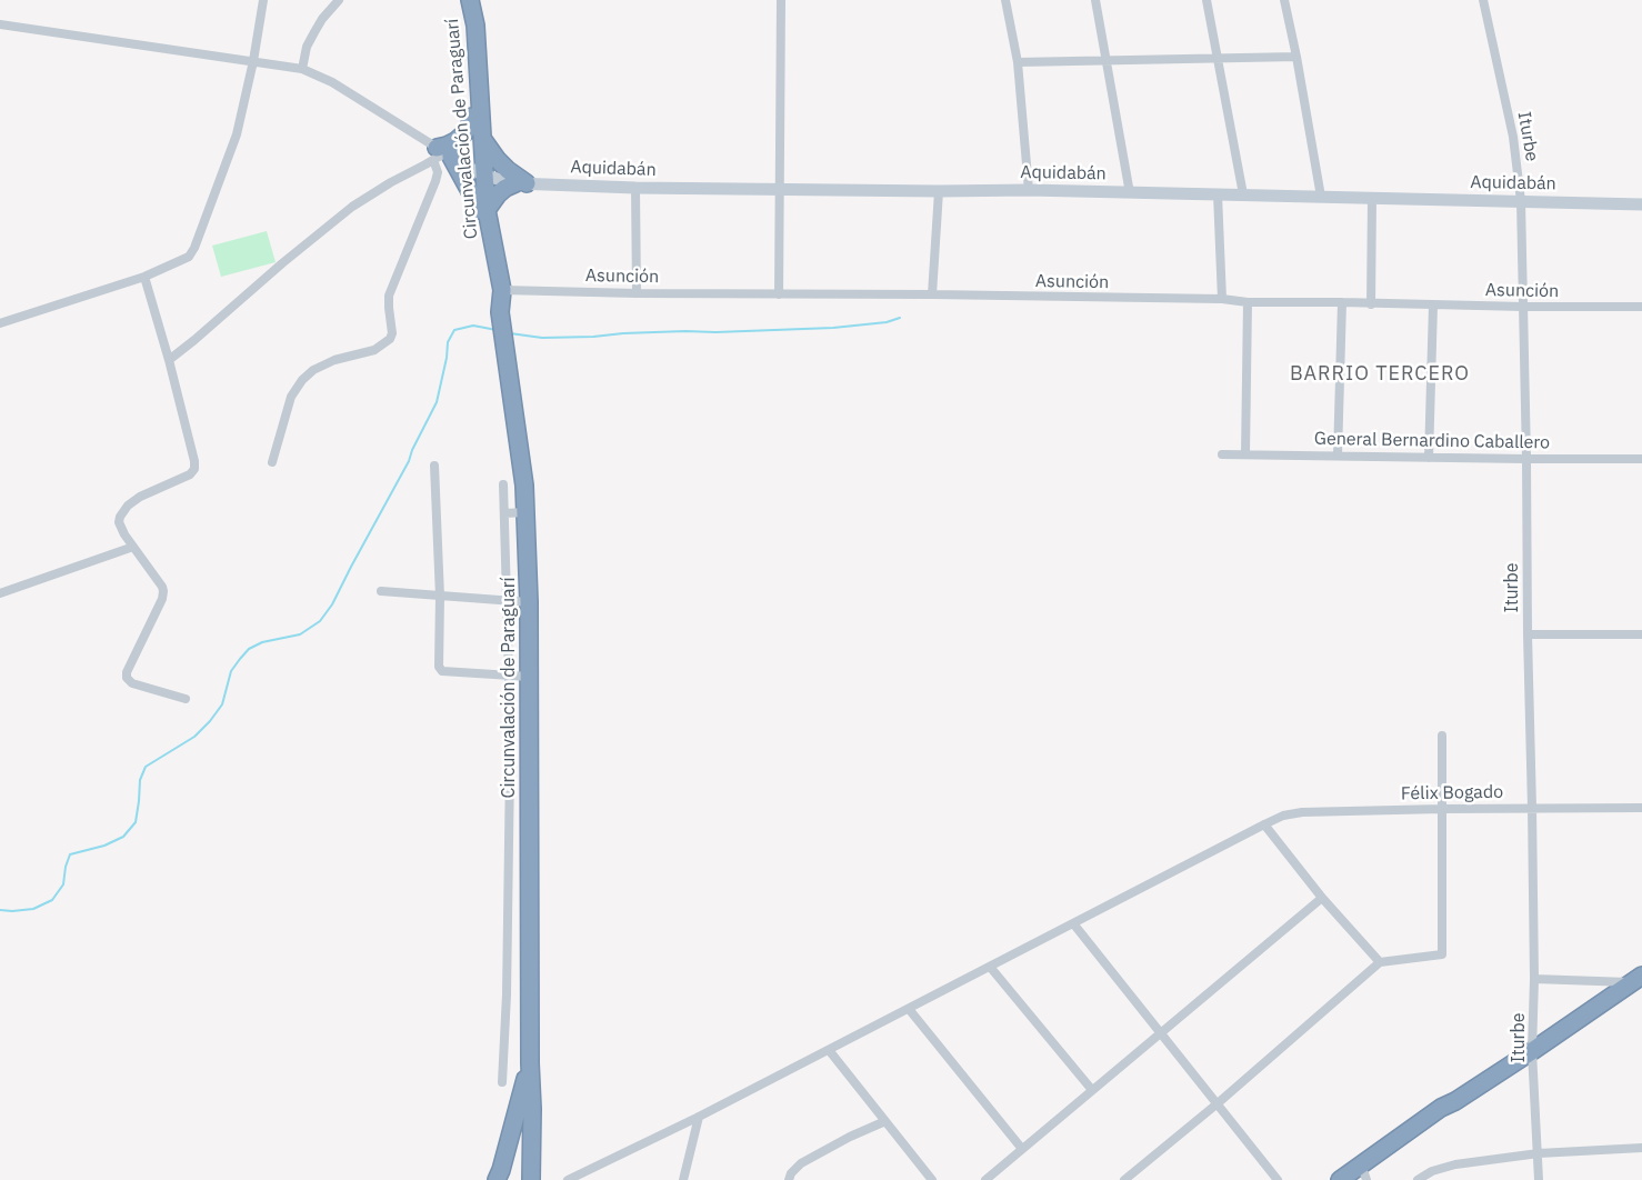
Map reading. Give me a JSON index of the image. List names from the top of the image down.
{
  "streets": {
    "highway": ["Circunvalación de Paraguarí"],
    "street": [
      "Iturbe",
      "Aquidabán",
      "Asunción",
      "General Bernardino Caballero",
      "Félix Bogado"
    ]
  },
  "crossings": [
    ["Circunvalación de Paraguarí", "Aquidabán"],
    ["Circunvalación de Paraguarí", "Asunción"],
    ["Iturbe", "Aquidabán"],
    ["Iturbe", "Asunción"],
    ["Iturbe", "General Bernardino Caballero"],
    ["Iturbe", "Félix Bogado"]
  ],
  "districts": ["BARRIO TERCERO"]
}
